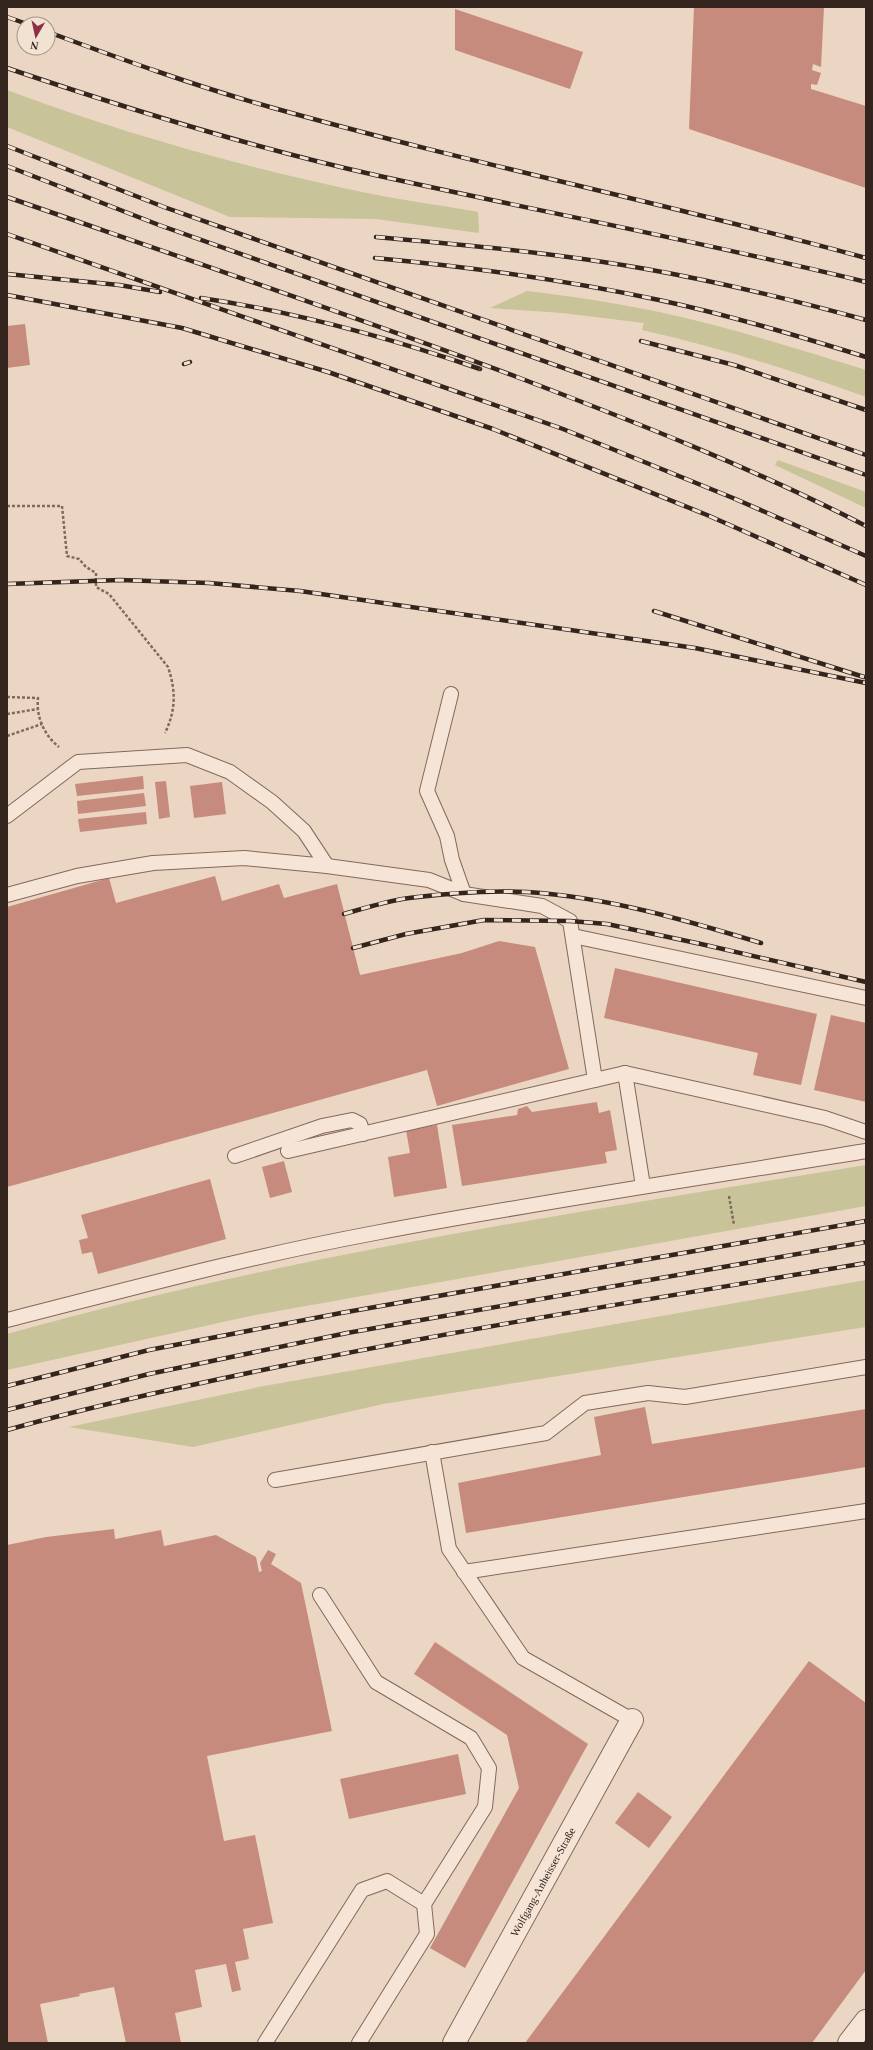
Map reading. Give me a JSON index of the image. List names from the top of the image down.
{
  "streets": {
    "street": ["Wolfgang-Anheisser-Straße"]
  },
  "north": "bottom"
}
